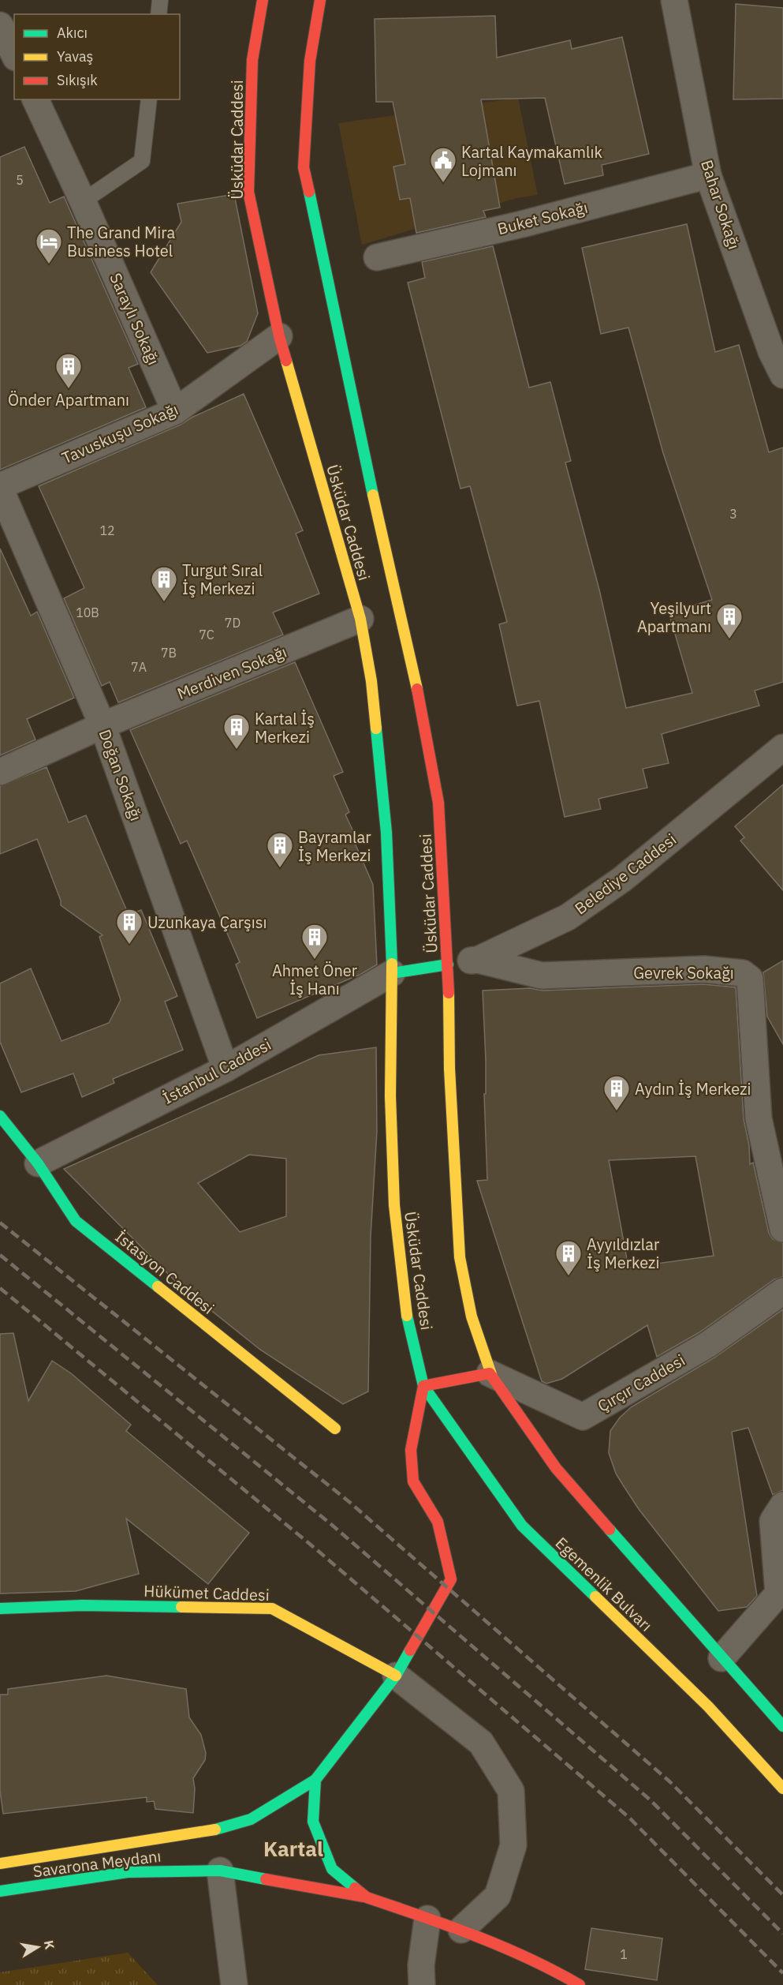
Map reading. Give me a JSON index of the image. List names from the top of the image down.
{
  "streets": {
    "main road": [
      "Üsküdar Caddesi",
      "İstasyon Caddesi",
      "Egemenlik Bulvarı",
      "Hükümet Caddesi",
      "Savarona Meydanı"
    ],
    "street": [
      "Bahar Sokağı",
      "Buket Sokağı",
      "Saraylı Sokağı",
      "Tavuskuşu Sokağı",
      "Merdiven Sokağı",
      "Doğan Sokağı",
      "Belediye Caddesi",
      "Gevrek Sokağı",
      "İstanbul Caddesi",
      "Çırçır Caddesi"
    ]
  },
  "crossings": [
    ["Üsküdar Caddesi", "Tavuskuşu Sokağı"],
    ["Üsküdar Caddesi", "Merdiven Sokağı"],
    ["Üsküdar Caddesi", "Belediye Caddesi"],
    ["Üsküdar Caddesi", "İstanbul Caddesi"],
    ["Üsküdar Caddesi", "Çırçır Caddesi"],
    ["Üsküdar Caddesi", "Egemenlik Bulvarı"],
    ["Bahar Sokağı", "Buket Sokağı"],
    ["Saraylı Sokağı", "Tavuskuşu Sokağı"],
    ["Tavuskuşu Sokağı", "Doğan Sokağı"],
    ["Merdiven Sokağı", "Doğan Sokağı"],
    ["Doğan Sokağı", "İstanbul Caddesi"],
    ["Belediye Caddesi", "Gevrek Sokağı"],
    ["İstanbul Caddesi", "İstasyon Caddesi"]
  ],
  "districts": ["Kartal"],
  "places": {
    "public building": ["Kartal Kaymakamlık Lojmanı"],
    "hotel": ["The Grand Mira Business Hotel"],
    "building": [
      "Önder Apartmanı",
      "Turgut Sıral İş Merkezi",
      "Yeşilyurt Apartmanı",
      "Kartal İş Merkezi",
      "Bayramlar İş Merkezi",
      "Uzunkaya Çarşısı",
      "Ahmet Öner İş Hanı",
      "Aydın İş Merkezi",
      "Ayyıldızlar İş Merkezi"
    ]
  },
  "house_numbers": [
    "5",
    "3",
    "12",
    "10B",
    "7D",
    "7C",
    "7B",
    "7A",
    "1"
  ],
  "legend": ["Akıcı", "Yavaş", "Sıkışık"],
  "north": "right"
}
